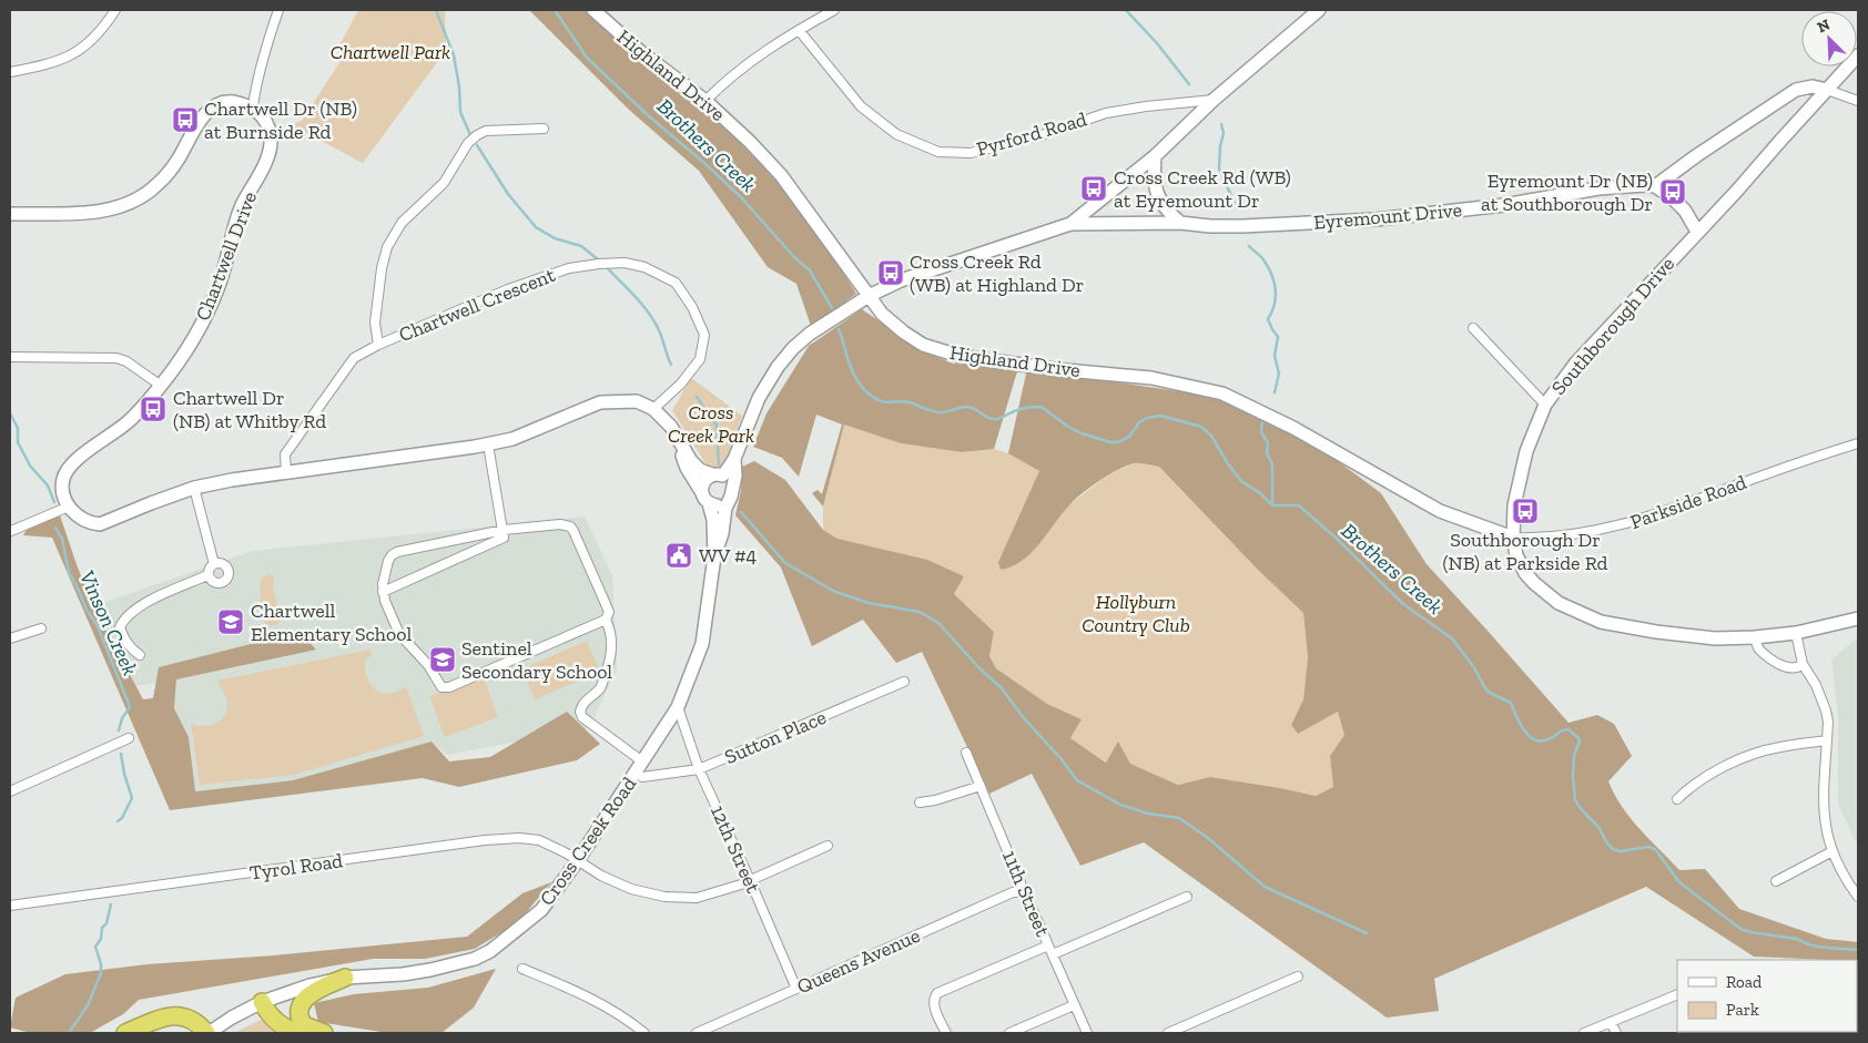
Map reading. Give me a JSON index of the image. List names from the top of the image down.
{
  "streets": {
    "street": [
      "Highland Drive",
      "Pyrford Road",
      "Eyremount Drive",
      "Chartwell Drive",
      "Chartwell Crescent",
      "Southborough Drive",
      "Parkside Road",
      "Sutton Place",
      "Cross Creek Road",
      "12th Street",
      "Tyrol Road",
      "11th Street",
      "Queens Avenue"
    ]
  },
  "crossings": [
    ["Highland Drive", "Southborough Drive"],
    ["Highland Drive", "Parkside Road"],
    ["Southborough Drive", "Parkside Road"],
    ["Sutton Place", "12th Street"],
    ["Cross Creek Road", "12th Street"],
    ["Cross Creek Road", "Tyrol Road"],
    ["12th Street", "Tyrol Road"],
    ["12th Street", "Queens Avenue"],
    ["11th Street", "Queens Avenue"]
  ],
  "water": ["Brothers Creek", "Vinson Creek"],
  "parks": ["Chartwell Park", "Cross Creek Park", "Hollyburn Country Club"],
  "places": {
    "bus stop": [
      "Chartwell Dr (NB) at Burnside Rd",
      "Cross Creek Rd (WB) at Eyremount Dr",
      "Eyremount Dr (NB) at Southborough Dr",
      "Cross Creek Rd (WB) at Highland Dr",
      "Chartwell Dr (NB) at Whitby Rd",
      "Southborough Dr (NB) at Parkside Rd"
    ],
    "public building": ["WV #4"],
    "school or university": ["Chartwell Elementary School", "Sentinel Secondary School"]
  },
  "legend": ["Road", "Park"],
  "north": "top left"
}
